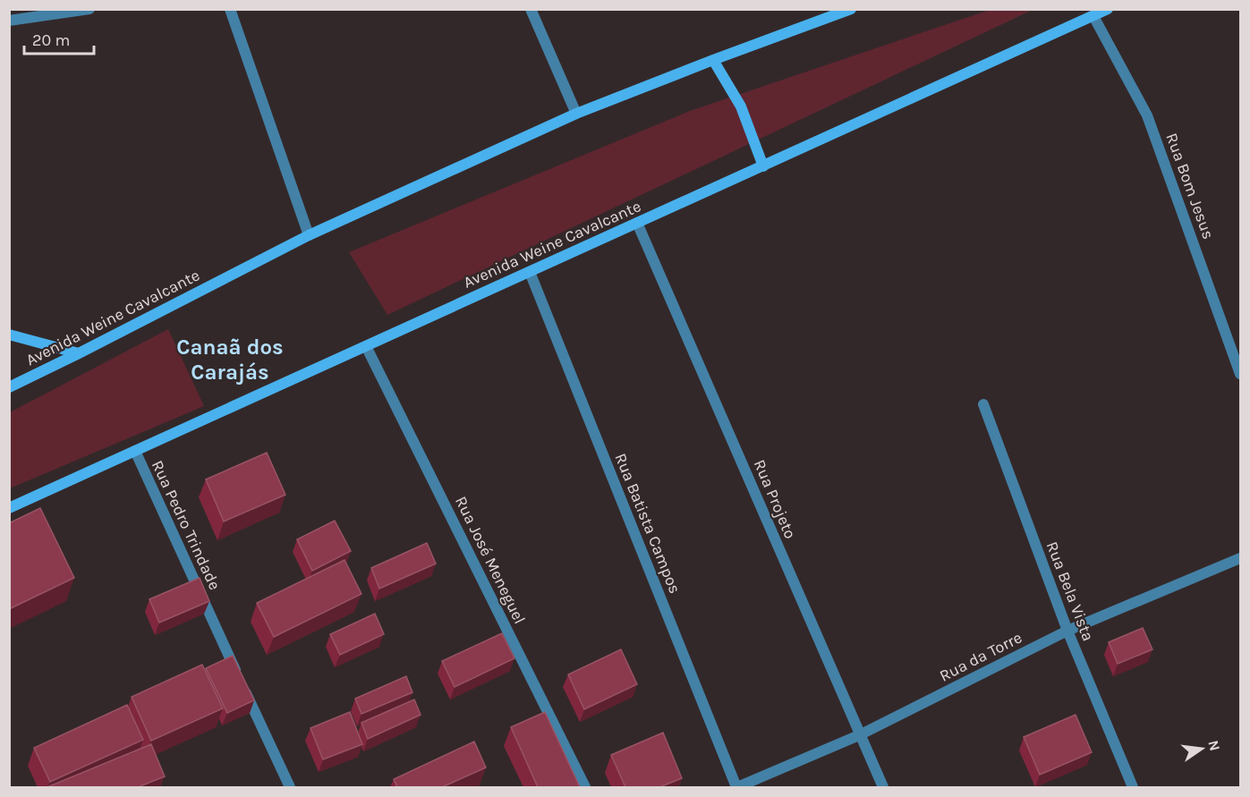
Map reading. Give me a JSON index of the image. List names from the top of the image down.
{
  "streets": {
    "main road": ["Avenida Weine Cavalcante"],
    "street": [
      "Rua Bom Jesus",
      "Rua Projeto",
      "Rua Batista Campos",
      "Rua Pedro Trindade",
      "Rua José Meneguel",
      "Rua Bela Vista",
      "Rua da Torre"
    ]
  },
  "crossings": [
    ["Rua Bom Jesus", "Avenida Weine Cavalcante"],
    ["Avenida Weine Cavalcante", "Rua Projeto"],
    ["Avenida Weine Cavalcante", "Rua Batista Campos"],
    ["Avenida Weine Cavalcante", "Rua Pedro Trindade"],
    ["Avenida Weine Cavalcante", "Rua José Meneguel"],
    ["Rua Projeto", "Rua da Torre"],
    ["Rua Batista Campos", "Rua da Torre"],
    ["Rua Bela Vista", "Rua da Torre"]
  ],
  "districts": ["Canaã dos Carajás"],
  "scale_bar": "20 m",
  "north": "right"
}
